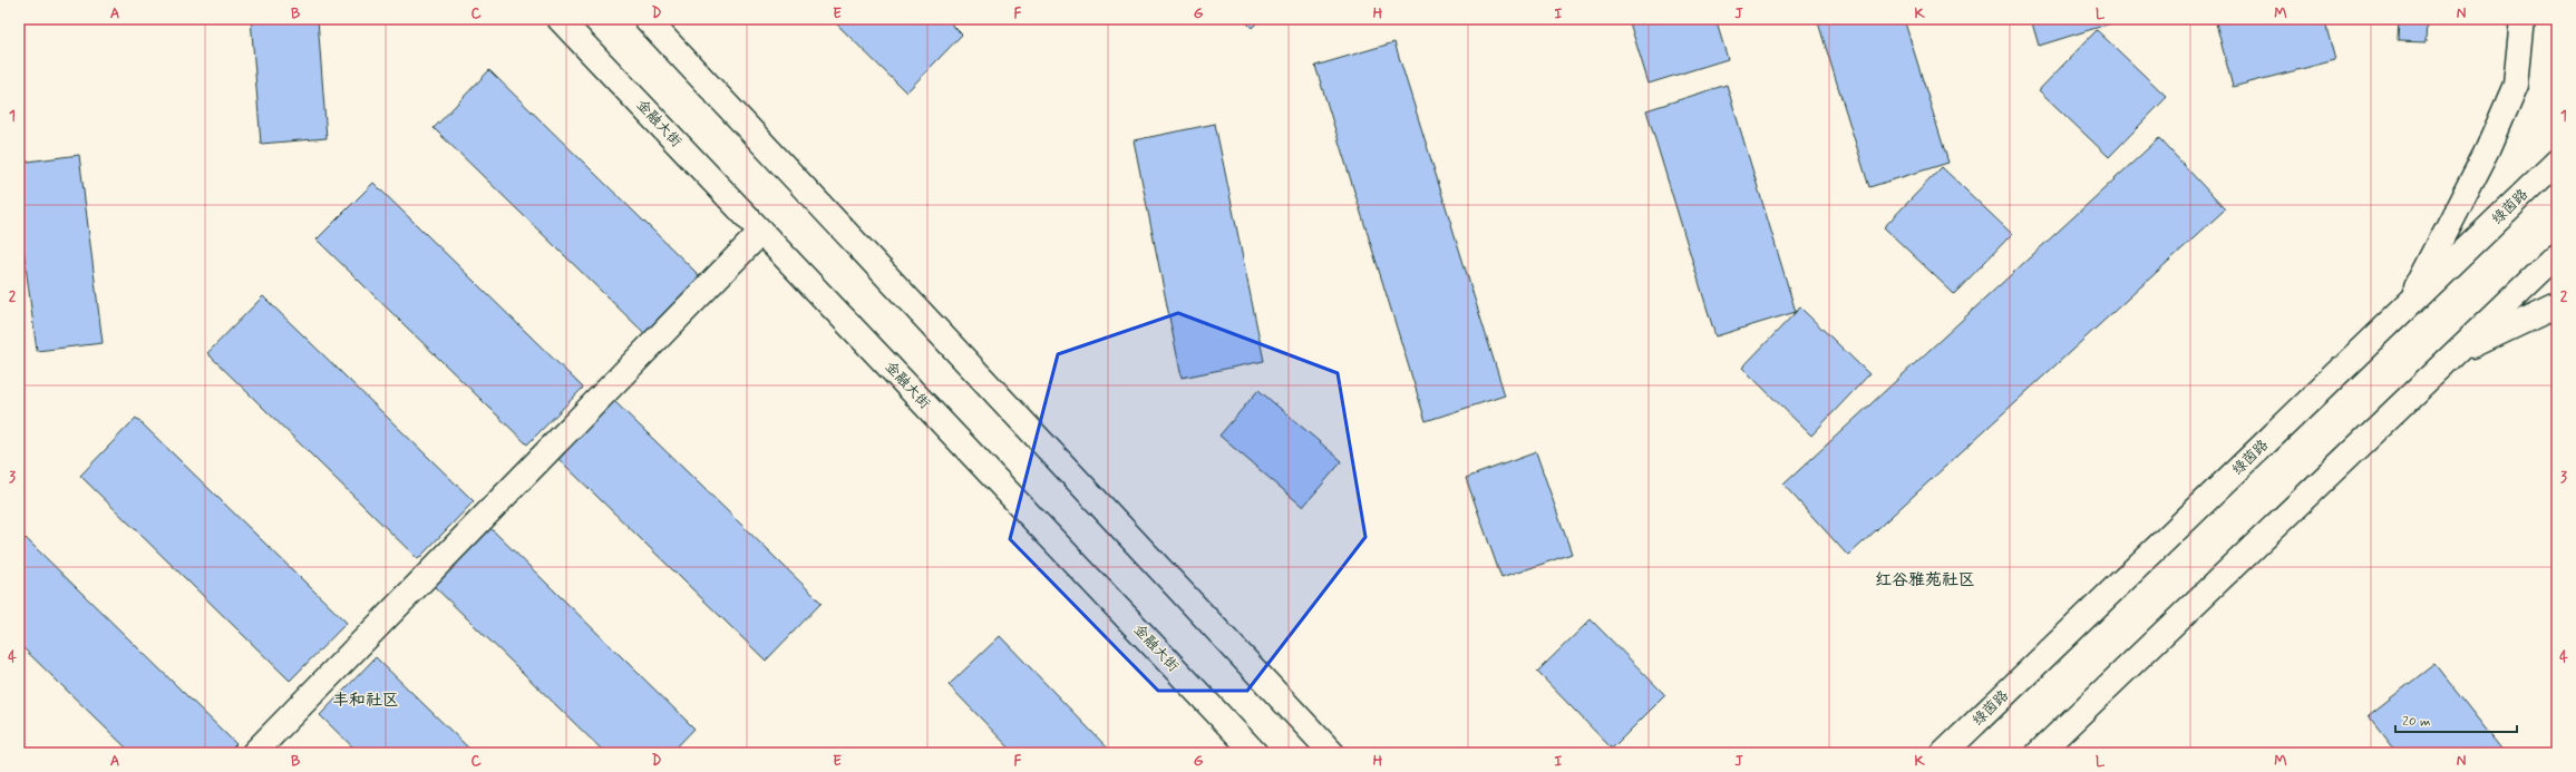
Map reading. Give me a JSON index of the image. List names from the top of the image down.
{
  "streets": {
    "street": ["金融大街", "绿茵路"]
  },
  "districts": ["红谷雅苑社区", "丰和社区"],
  "scale_bar": "20 m",
  "grid": {
    "columns": [
      "A",
      "B",
      "C",
      "D",
      "E",
      "F",
      "G",
      "H",
      "I",
      "J",
      "K",
      "L",
      "M",
      "N"
    ],
    "rows": [
      "1",
      "2",
      "3",
      "4"
    ]
  }
}
